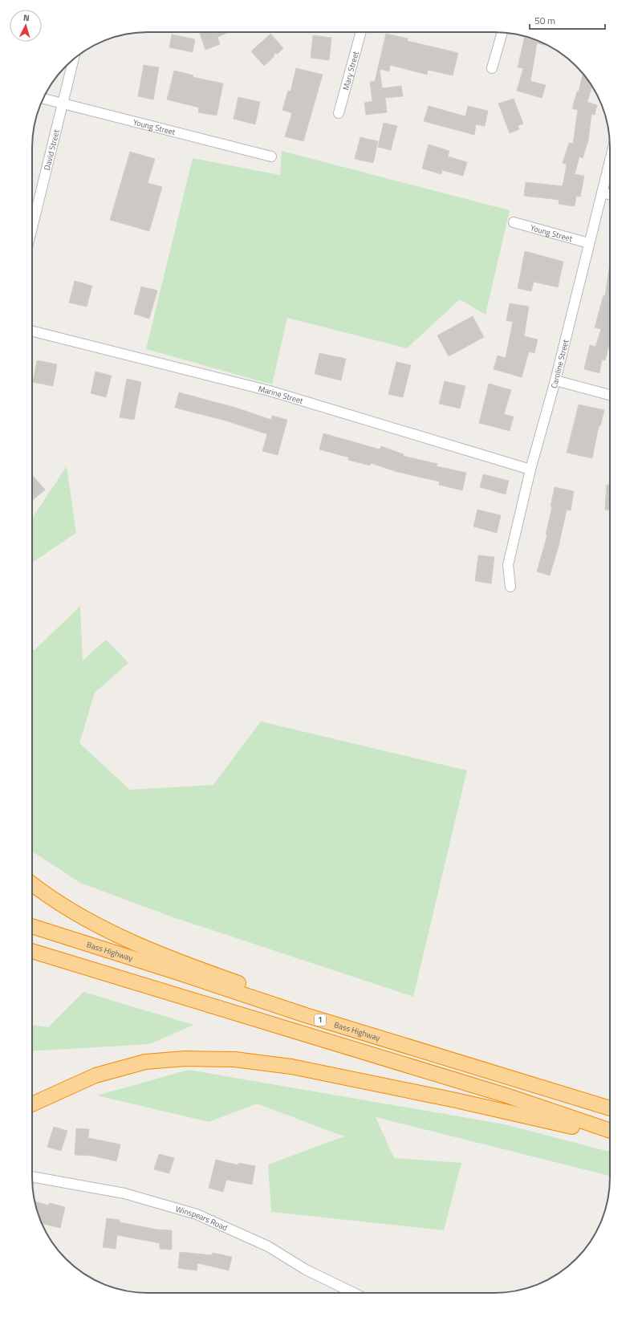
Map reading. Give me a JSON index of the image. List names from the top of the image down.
{
  "streets": {
    "highway": ["Bass Highway", "1"],
    "street": [
      "Mary Street",
      "Young Street",
      "David Street",
      "Caroline Street",
      "Marine Street",
      "Winspears Road"
    ]
  },
  "crossings": [
    ["Young Street", "David Street"],
    ["Young Street", "Caroline Street"],
    ["Caroline Street", "Marine Street"]
  ],
  "scale_bar": "50 m",
  "north": "top"
}
